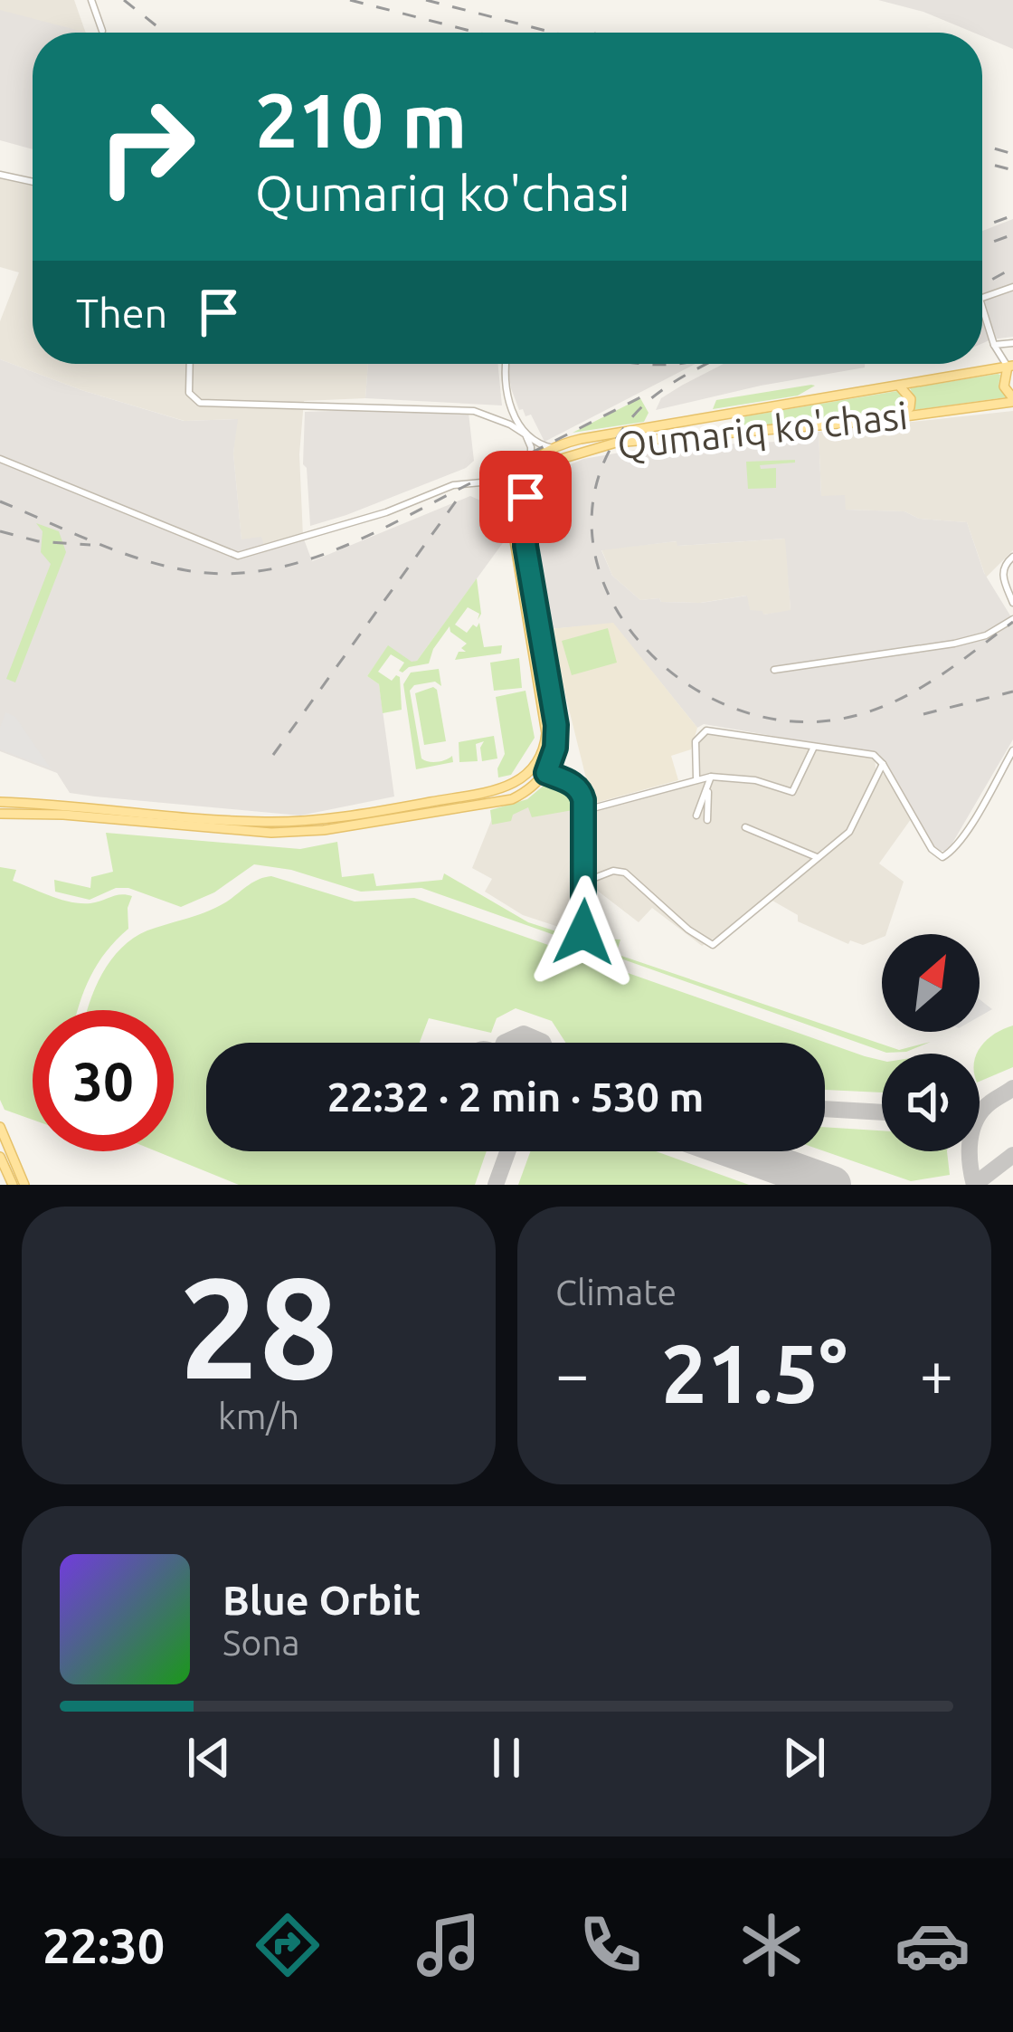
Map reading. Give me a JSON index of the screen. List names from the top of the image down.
{
  "streets": {
    "main road": ["Qumariq ko'chasi"]
  },
  "north": "top right",
  "page": {
    "turn": ["210 m", "Qumariq ko'chasi"],
    "then": "Then",
    "limit": "30",
    "trip": "22:32 · 2 min · 530 m",
    "tile": [
      ["28", "km/h"],
      "Climate"
    ],
    "heat": ["−", "21.5°", "+"],
    "song": ["Blue Orbit", "Sona"],
    "tabs": "22:30"
  }
}
